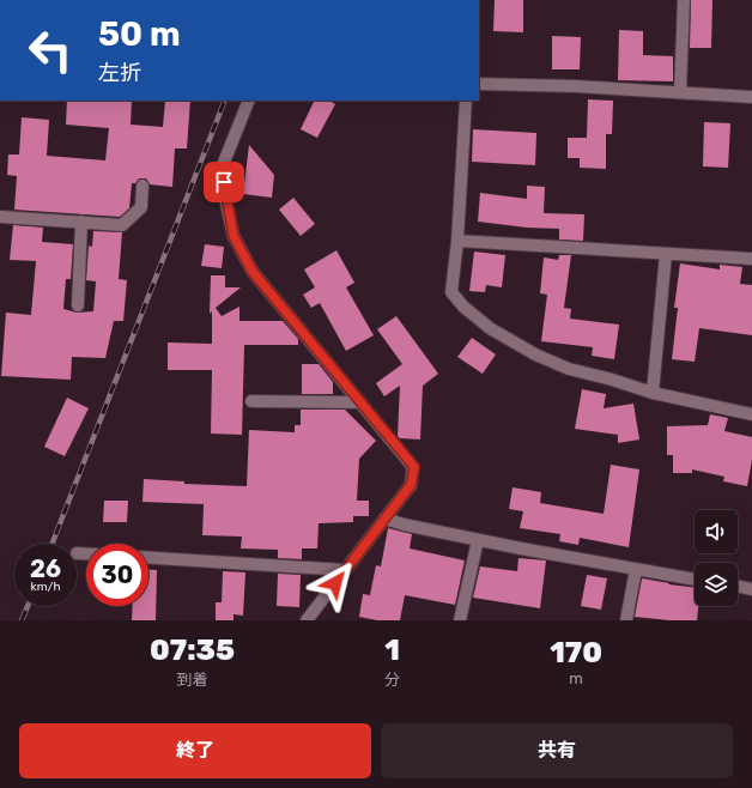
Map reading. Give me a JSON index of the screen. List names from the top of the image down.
{
  "page": {
    "turn": ["50 m", "左折"],
    "speed": "26 km/h",
    "limit": "30",
    "eta": [
      "07:35",
      "到着",
      "1",
      "分",
      "170",
      "m"
    ],
    "buttons": ["終了", "共有"]
  }
}
